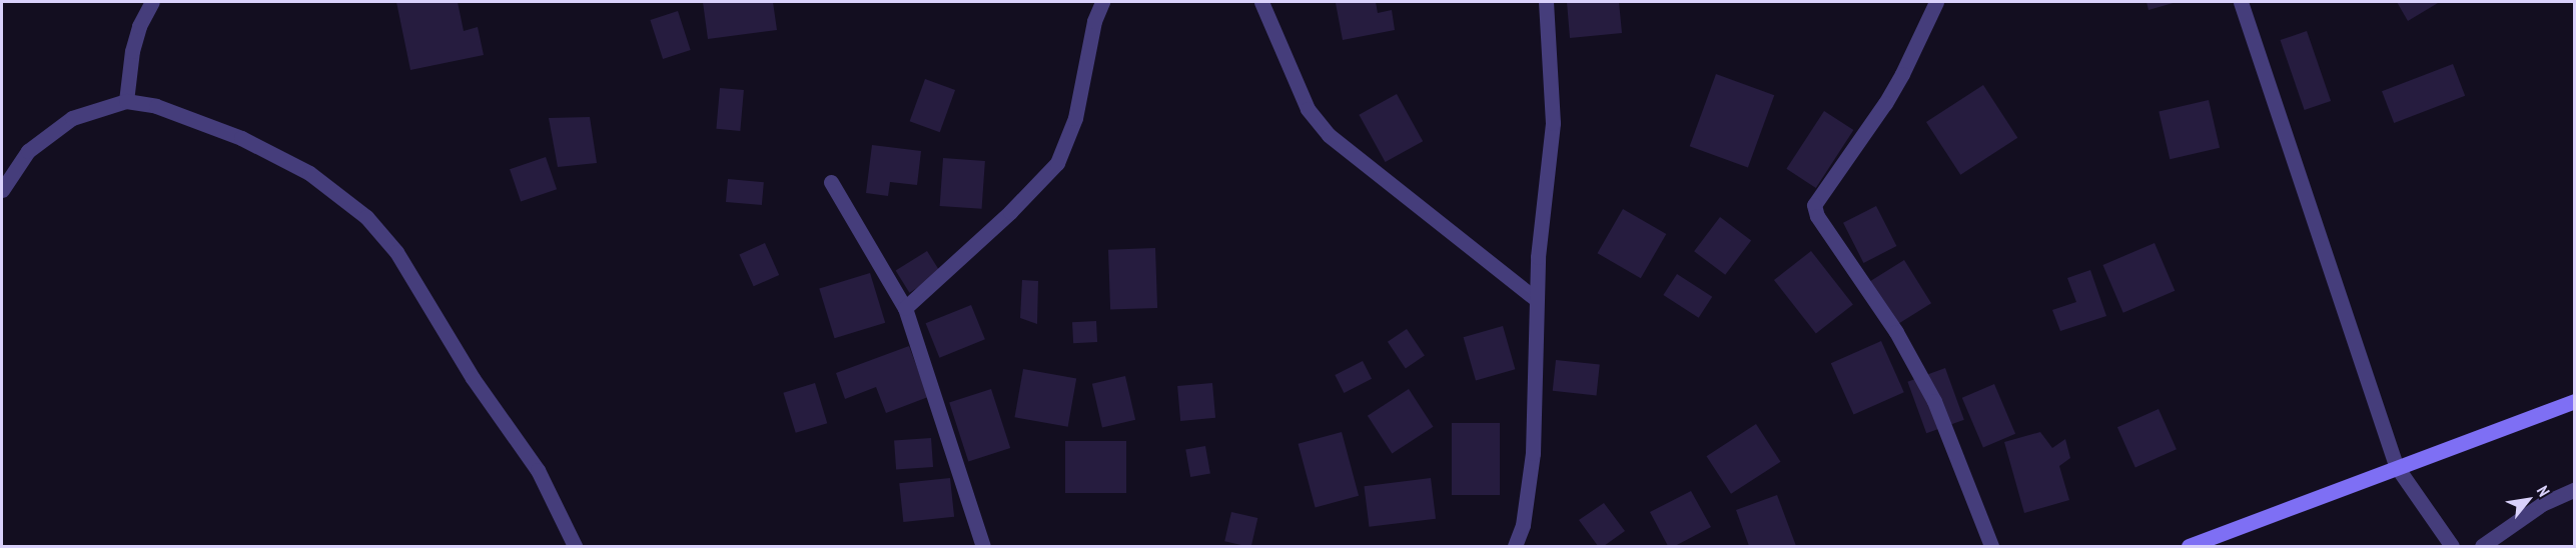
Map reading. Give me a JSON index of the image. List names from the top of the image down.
{
  "north": "top right"
}
